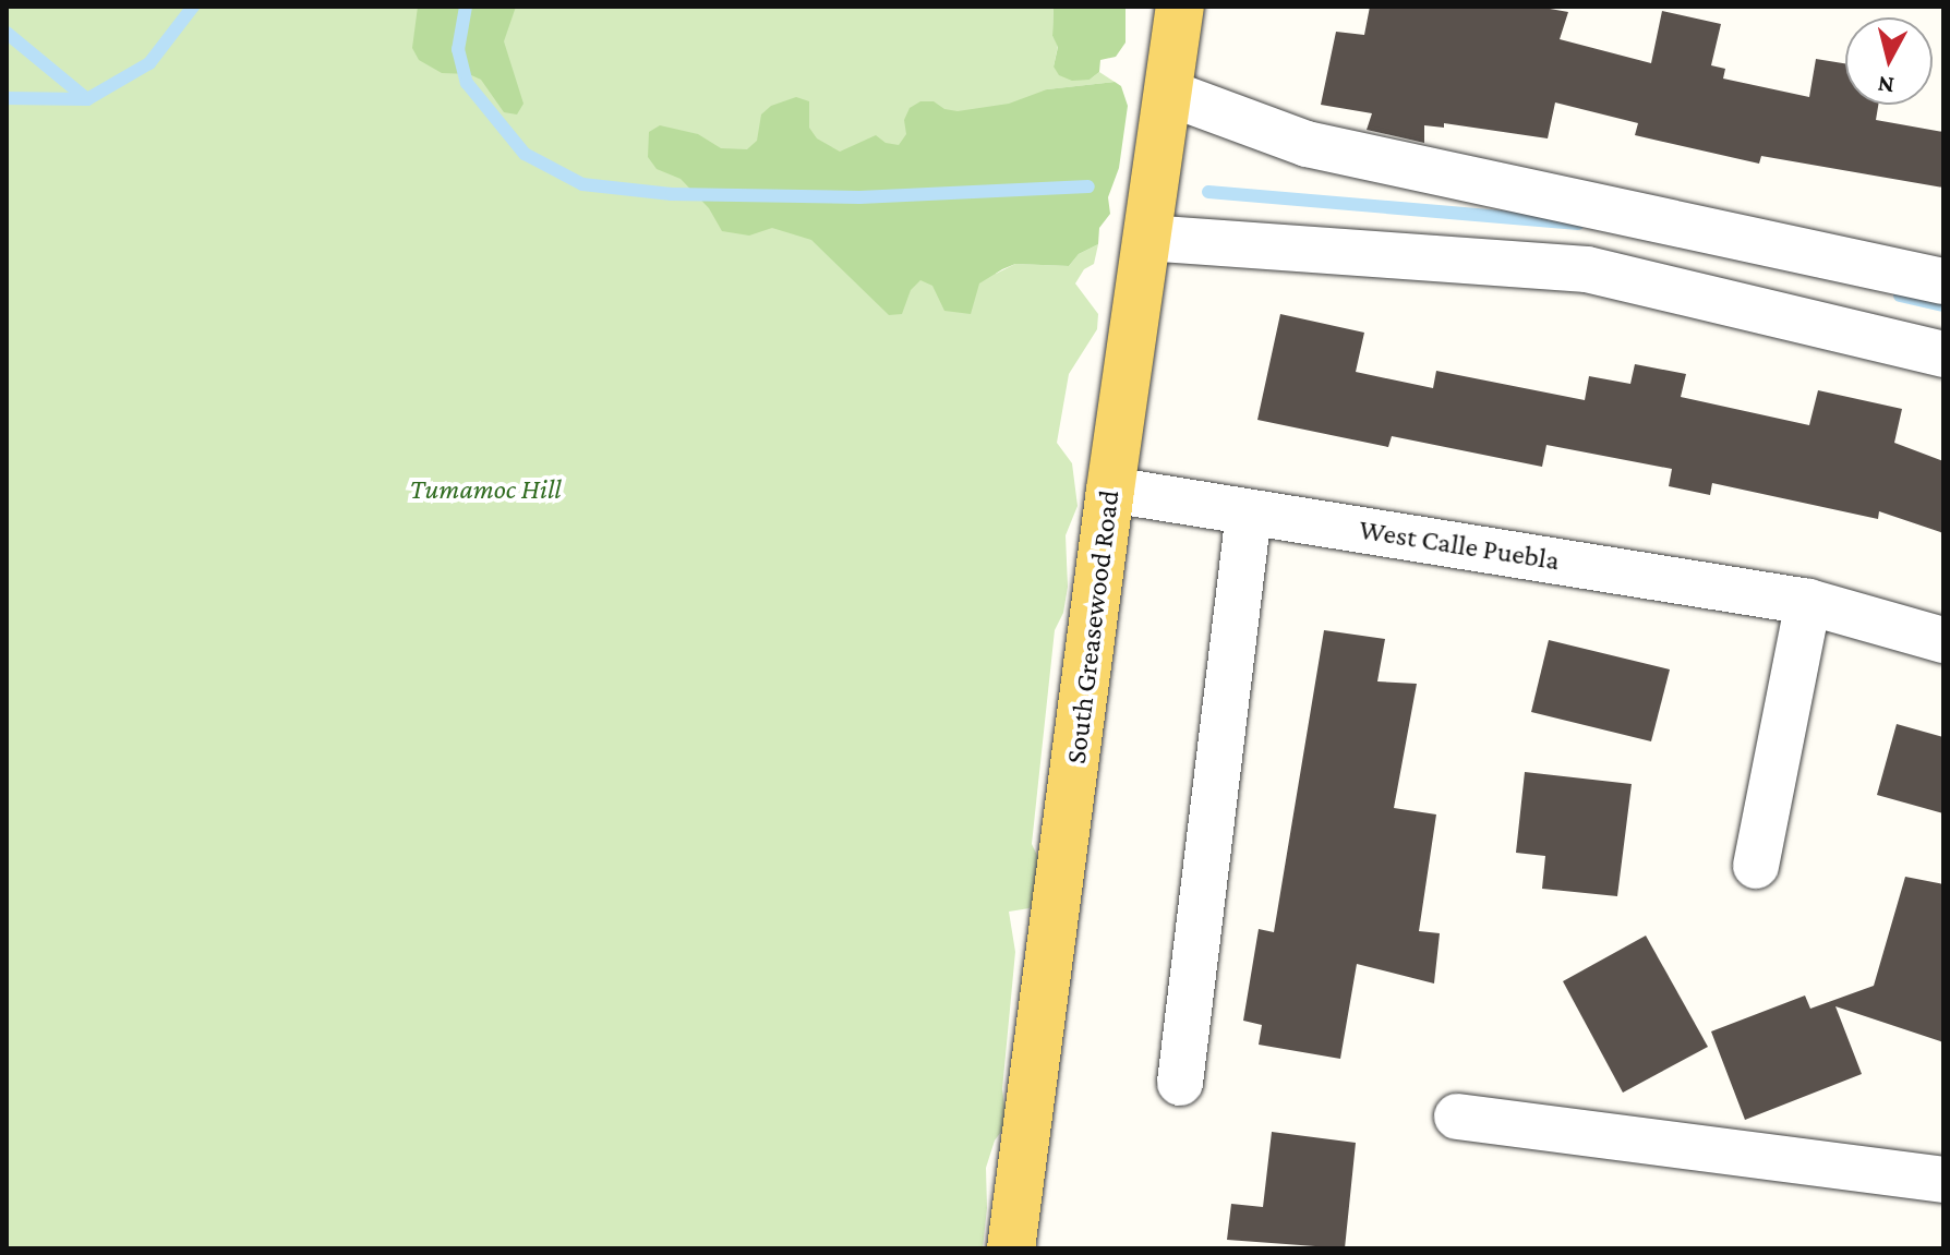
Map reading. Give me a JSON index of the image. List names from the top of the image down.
{
  "streets": {
    "main road": ["South Greasewood Road"],
    "street": ["West Calle Puebla"]
  },
  "crossings": [
    ["West Calle Puebla", "South Greasewood Road"]
  ],
  "parks": ["Tumamoc Hill"],
  "north": "bottom"
}
